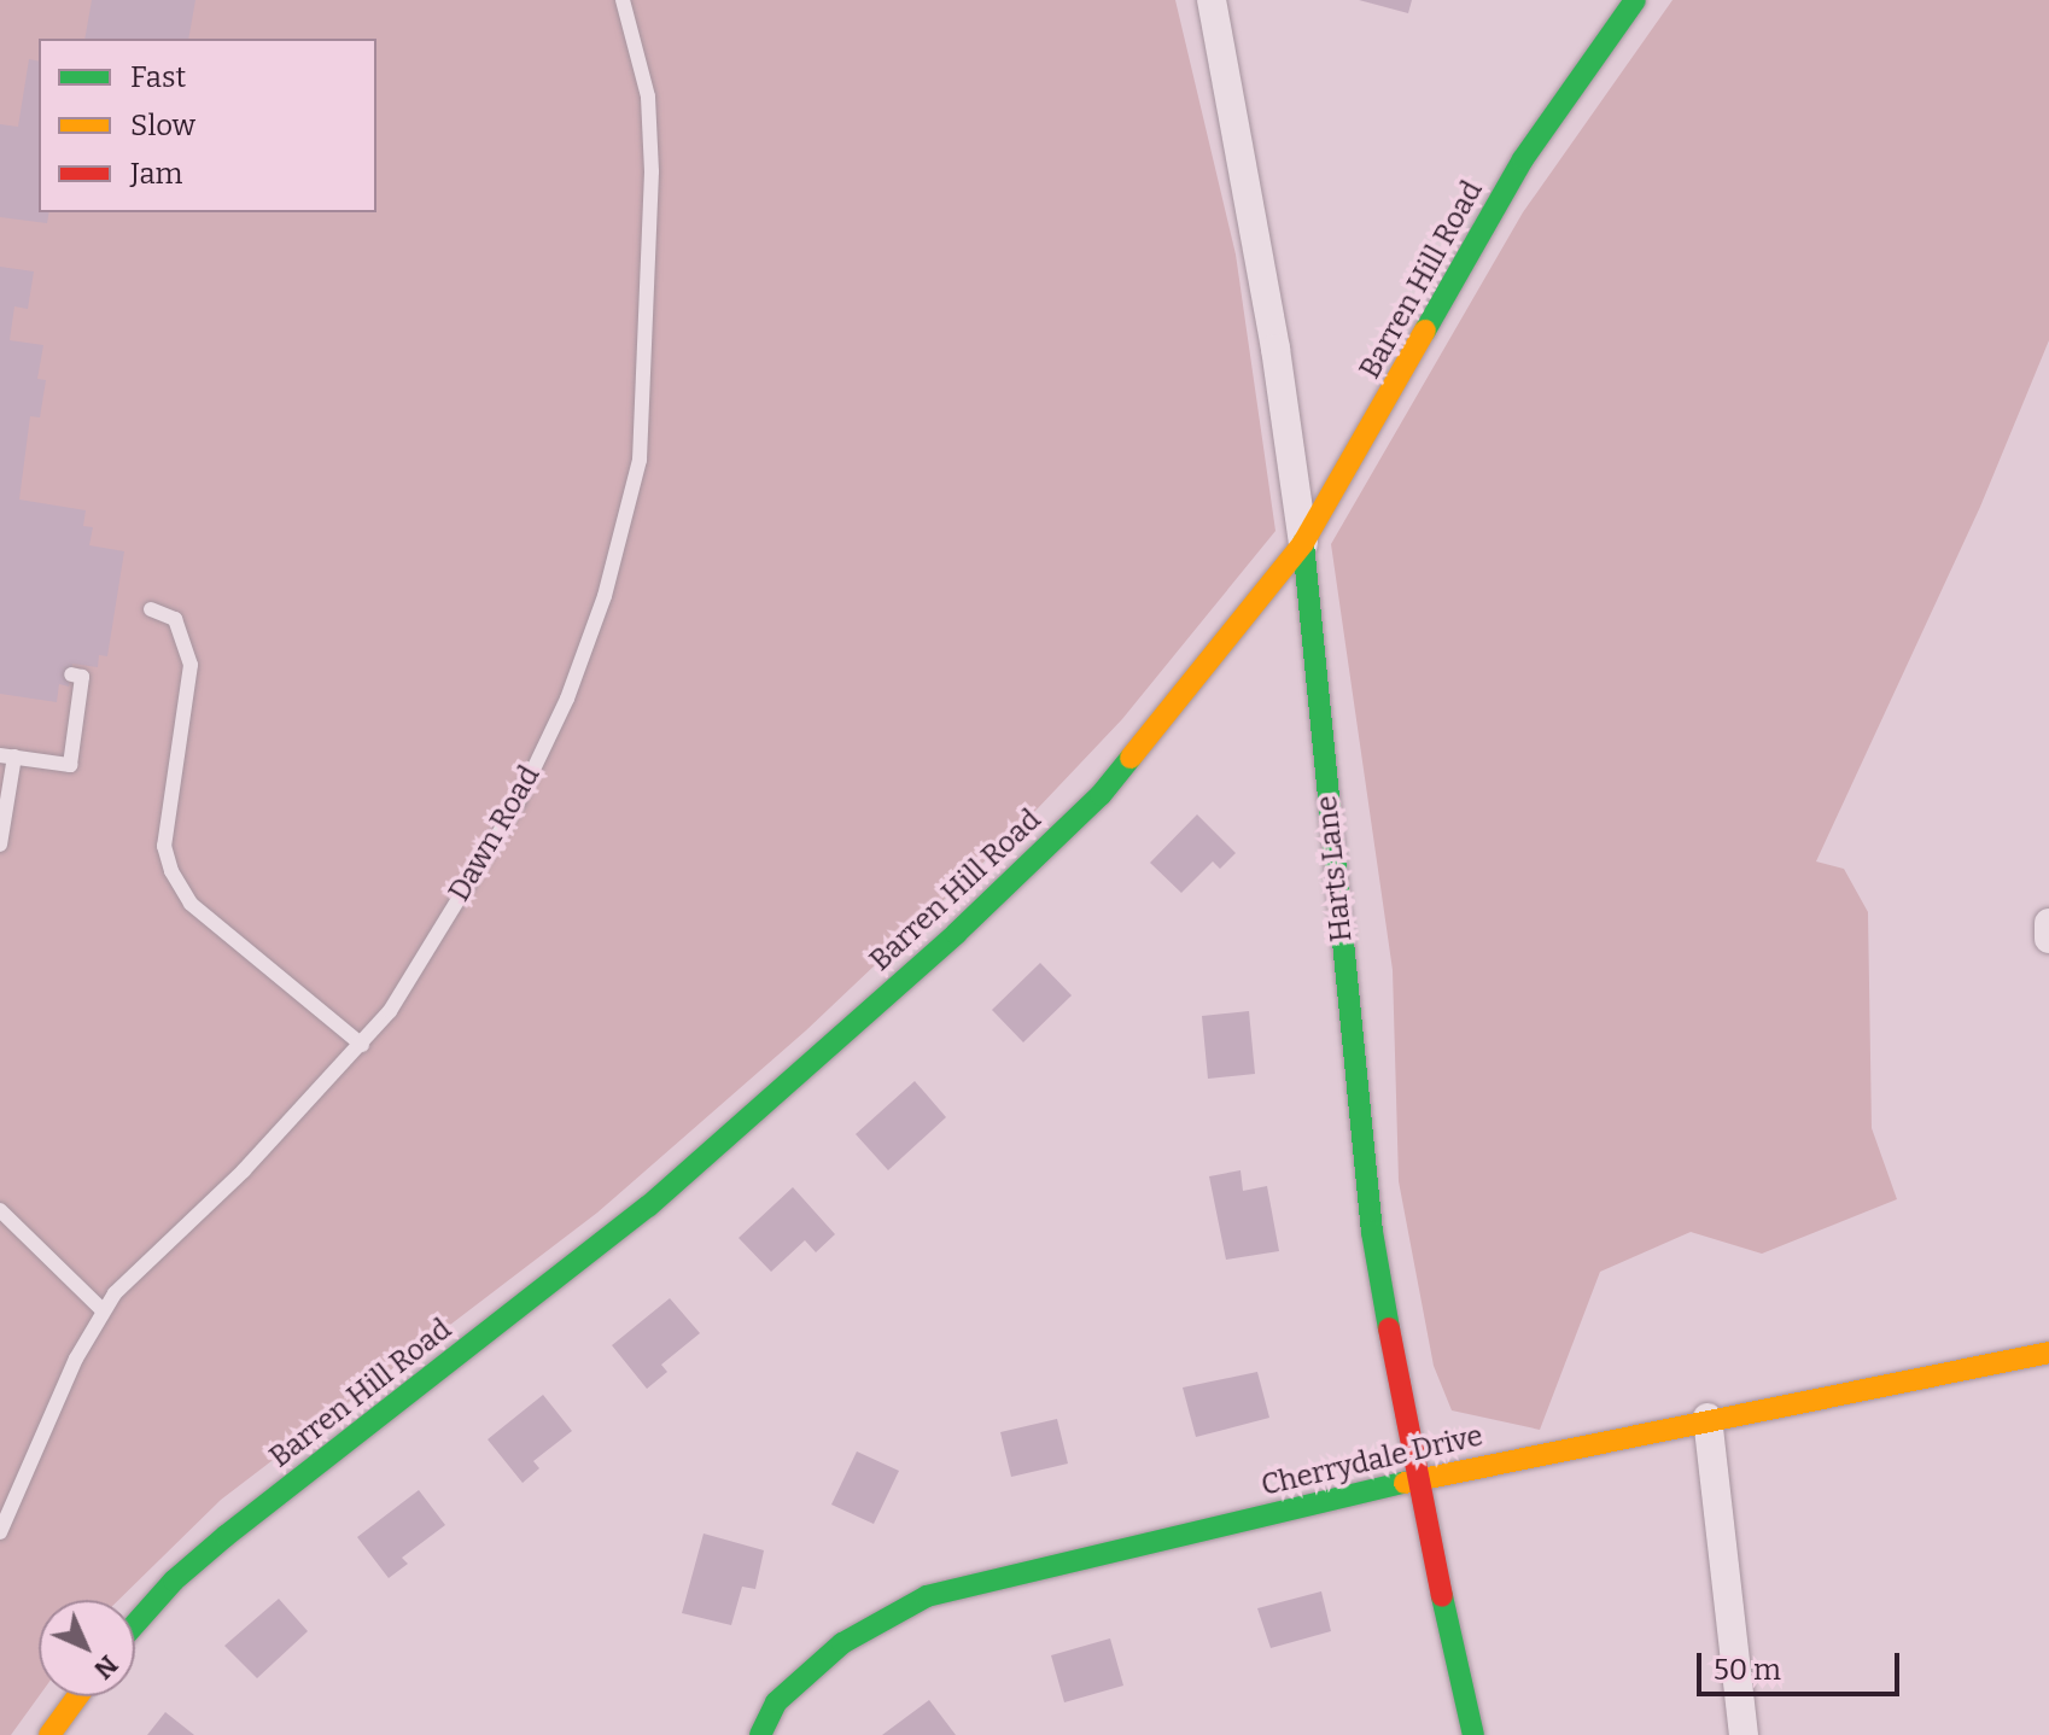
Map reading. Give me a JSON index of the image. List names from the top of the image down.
{
  "streets": {
    "street": ["Barren Hill Road", "Harts Lane", "Cherrydale Drive"],
    "lane": ["Dawn Road"]
  },
  "crossings": [
    ["Barren Hill Road", "Harts Lane"],
    ["Harts Lane", "Cherrydale Drive"]
  ],
  "legend": ["Fast", "Slow", "Jam"],
  "scale_bar": "50 m",
  "north": "bottom right"
}
